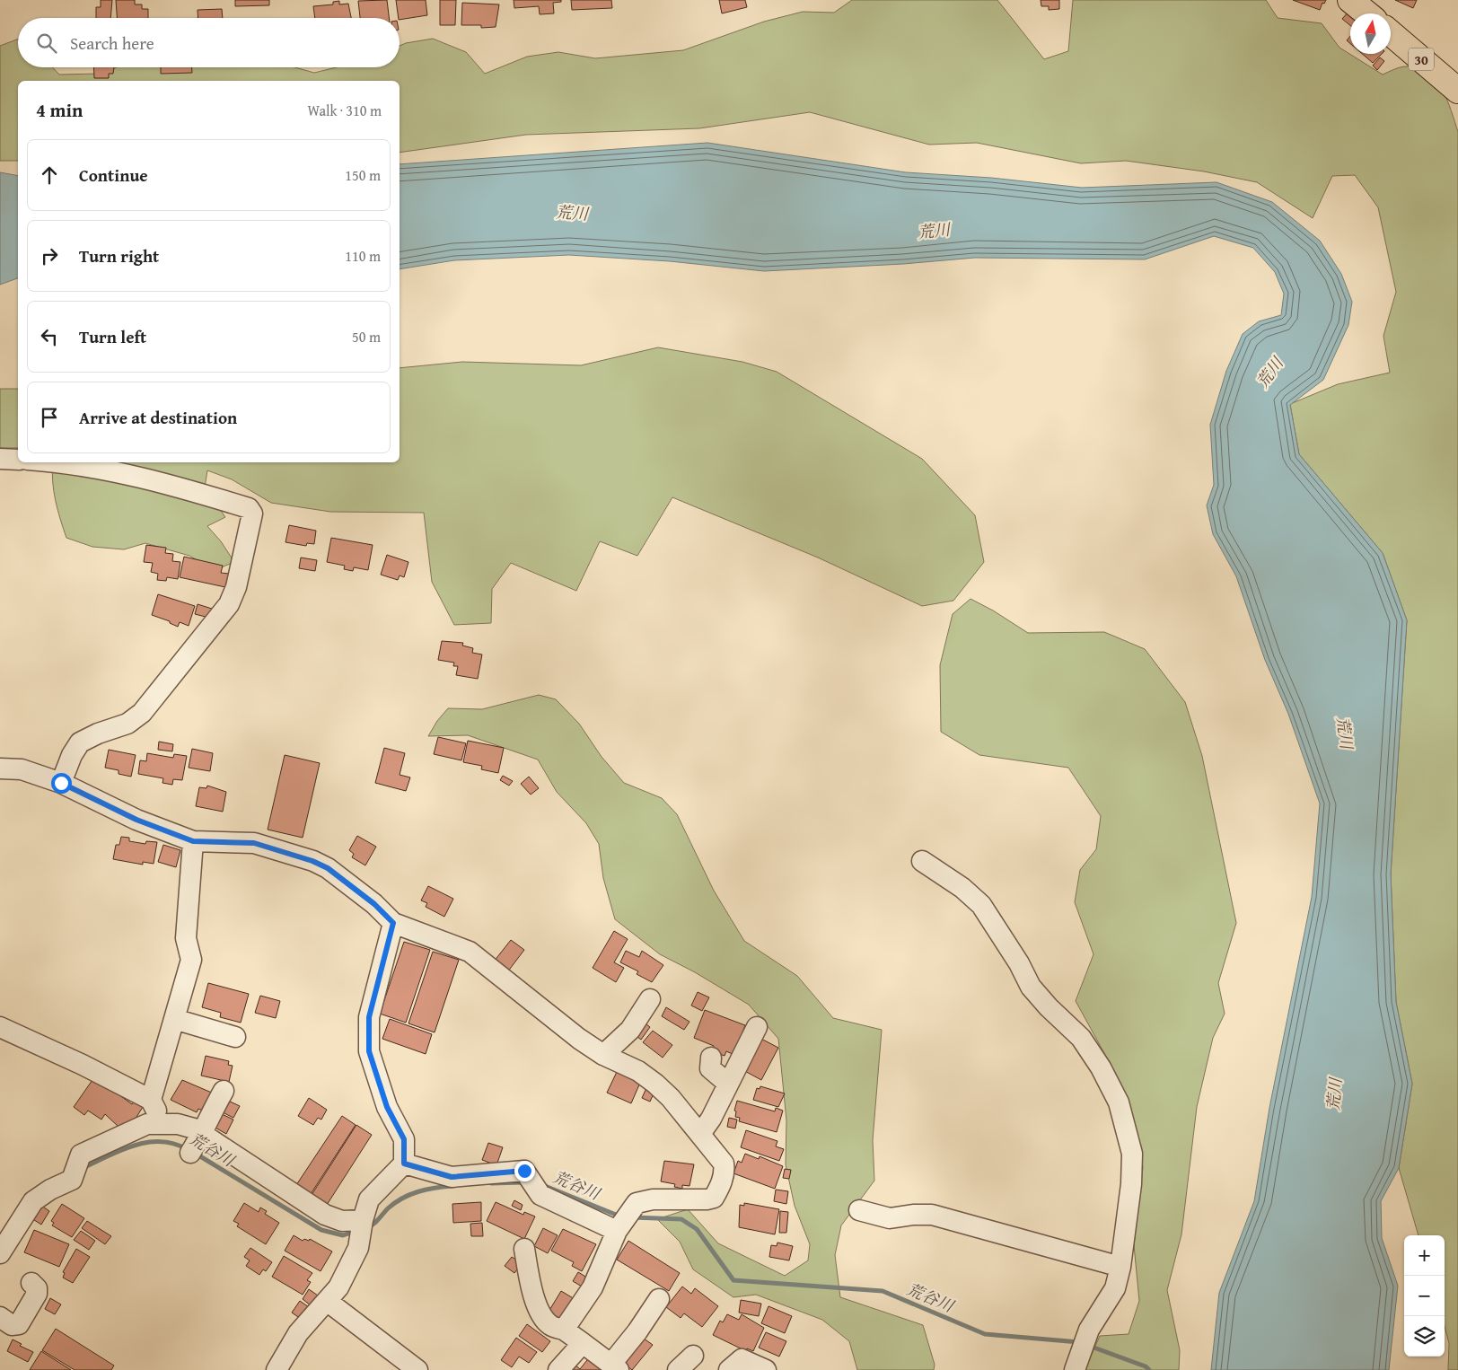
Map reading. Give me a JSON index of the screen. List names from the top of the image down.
{
  "streets": {
    "main road": ["30"]
  },
  "water": ["荒川", "荒谷川"],
  "north": "top",
  "page": {
    "search": "Search here",
    "heading": ["4 min", "Walk · 310 m"],
    "list": [
      ["Continue", "150 m"],
      ["Turn right", "110 m"],
      ["Turn left", "50 m"],
      "Arrive at destination"
    ],
    "map_buttons": ["+", "−"]
  }
}
